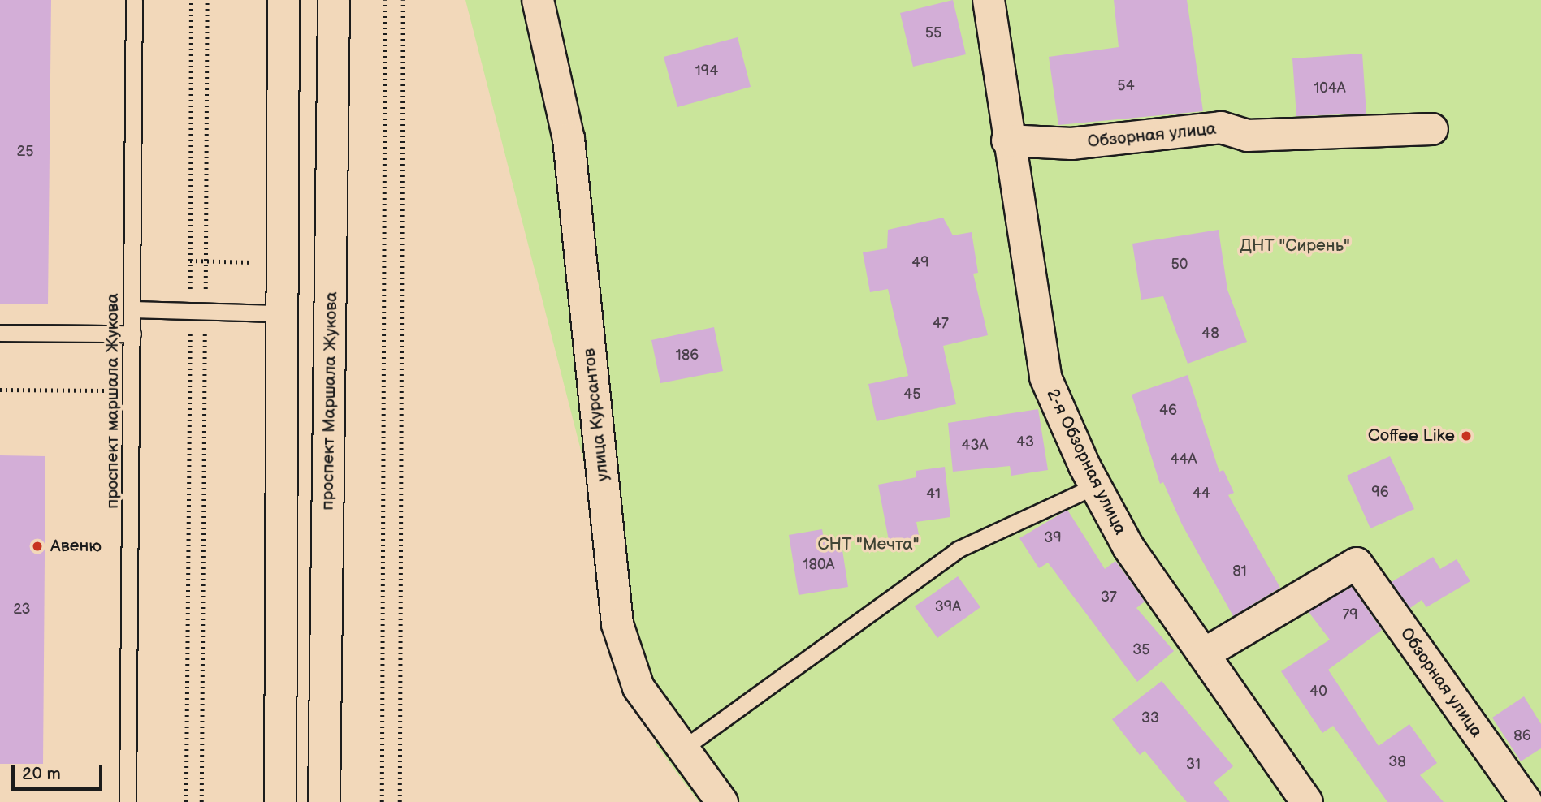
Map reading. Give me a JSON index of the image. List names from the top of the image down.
{
  "streets": {
    "street": [
      "Обзорная улица",
      "проспект Маршала Жукова",
      "улица Курсантов",
      "2-я Обзорная улица"
    ],
    "lane": ["проспект маршала Жукова"]
  },
  "crossings": [
    ["Обзорная улица", "2-я Обзорная улица"]
  ],
  "parks": ["ДНТ \"Сирень\"", "СНТ \"Мечта\""],
  "places": ["Coffee Like", "Авеню"],
  "house_numbers": [
    "55",
    "194",
    "54",
    "104А",
    "25",
    "49",
    "50",
    "47",
    "48",
    "186",
    "45",
    "46",
    "43",
    "43А",
    "44А",
    "96",
    "44",
    "41",
    "39",
    "180А",
    "81",
    "37",
    "39А",
    "23",
    "79",
    "35",
    "40",
    "33",
    "86",
    "38",
    "31"
  ],
  "scale_bar": "20 m"
}
